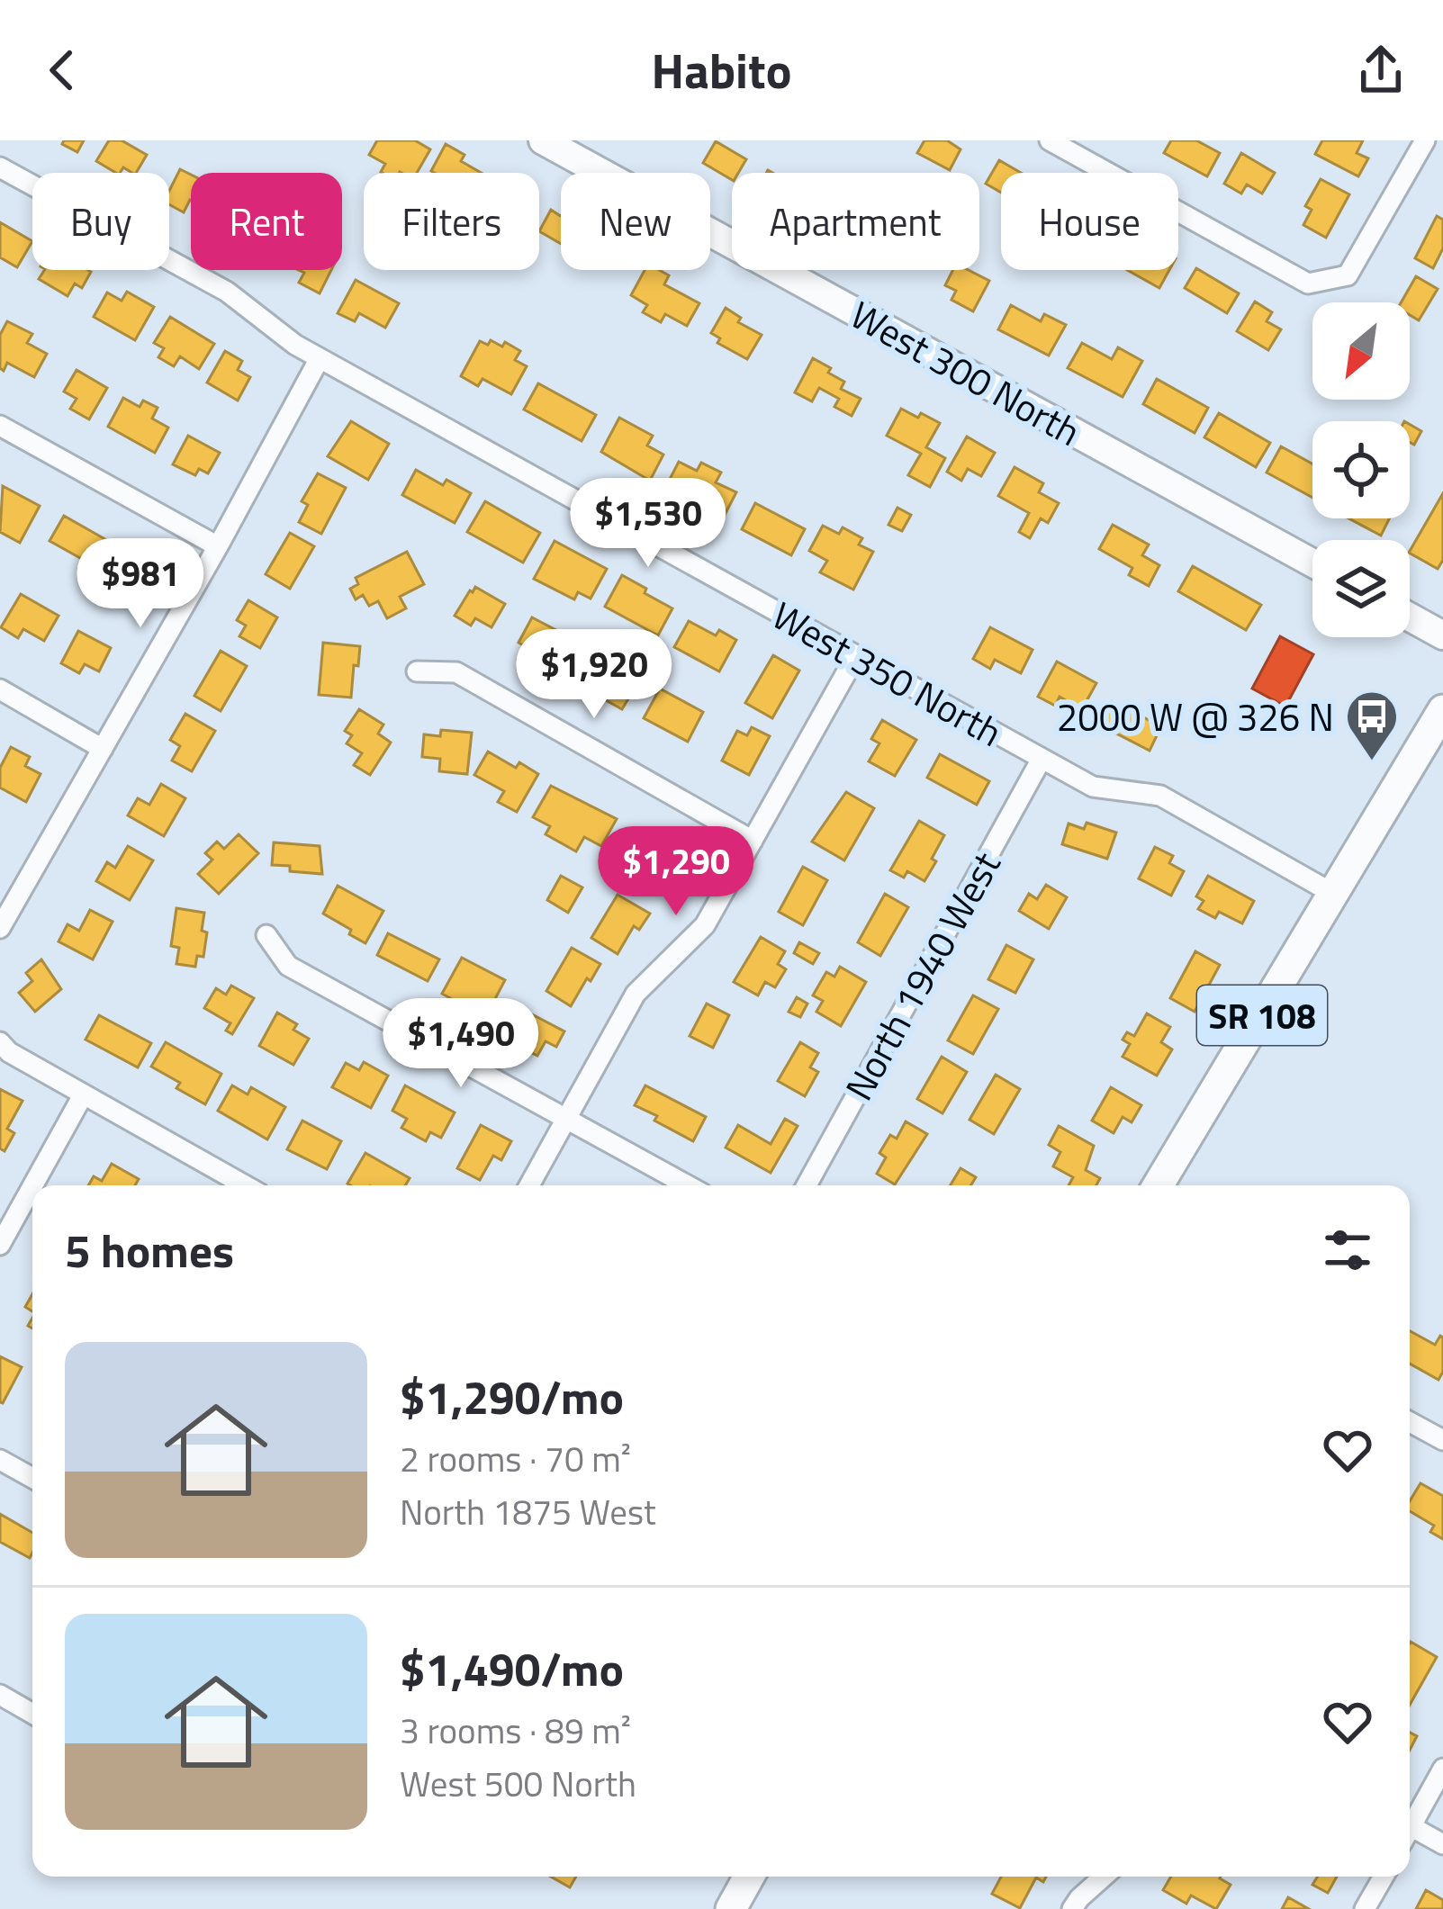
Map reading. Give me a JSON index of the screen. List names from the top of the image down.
{
  "streets": {
    "main road": ["West 300 North", "SR 108"],
    "street": ["West 350 North", "North 1940 West"]
  },
  "crossings": [
    ["West 350 North", "North 1940 West"],
    ["West 350 North", "SR 108"]
  ],
  "places": {
    "bus stop": ["2000 W @ 326 N"]
  },
  "north": "bottom left",
  "page": {
    "header": "Habito",
    "chip": [
      "Buy",
      "Rent",
      "Filters",
      "New",
      "Apartment",
      "House"
    ],
    "price": [
      "$1,530",
      "$981",
      "$1,920",
      "$1,290",
      "$1,490"
    ],
    "heading": "5 homes",
    "list": [
      {
        "name": "$1,290/mo",
        "note": "2 rooms · 70 m² · North 1875 West"
      },
      {
        "name": "$1,490/mo",
        "note": "3 rooms · 89 m² · West 500 North"
      }
    ]
  }
}
